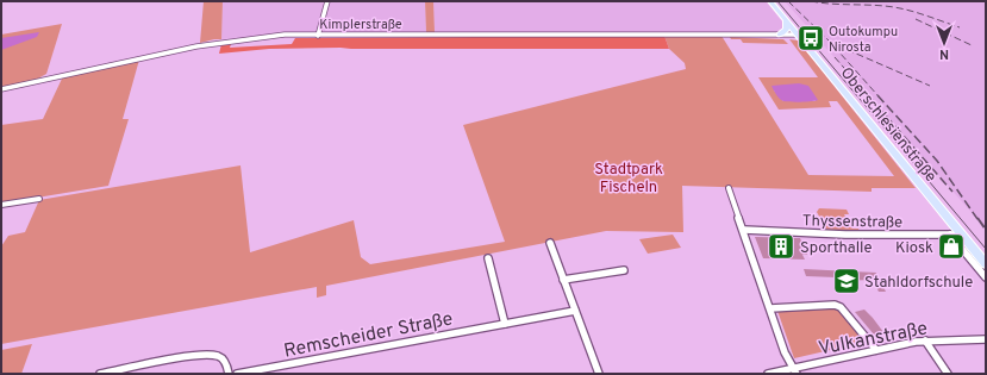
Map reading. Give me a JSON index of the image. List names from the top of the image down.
{
  "streets": {
    "main road": ["Oberschlesienstraße"],
    "street": [
      "Kimplerstraße",
      "Thyssenstraße",
      "Remscheider Straße",
      "Vulkanstraße"
    ]
  },
  "crossings": [
    ["Kimplerstraße", "Oberschlesienstraße"],
    ["Oberschlesienstraße", "Thyssenstraße"]
  ],
  "parks": ["Stadtpark Fischeln"],
  "places": {
    "bus stop": ["Outokumpu Nirosta"],
    "building": ["Sporthalle"],
    "shop": ["Kiosk"],
    "school or university": ["Stahldorfschule"]
  },
  "north": "bottom"
}
